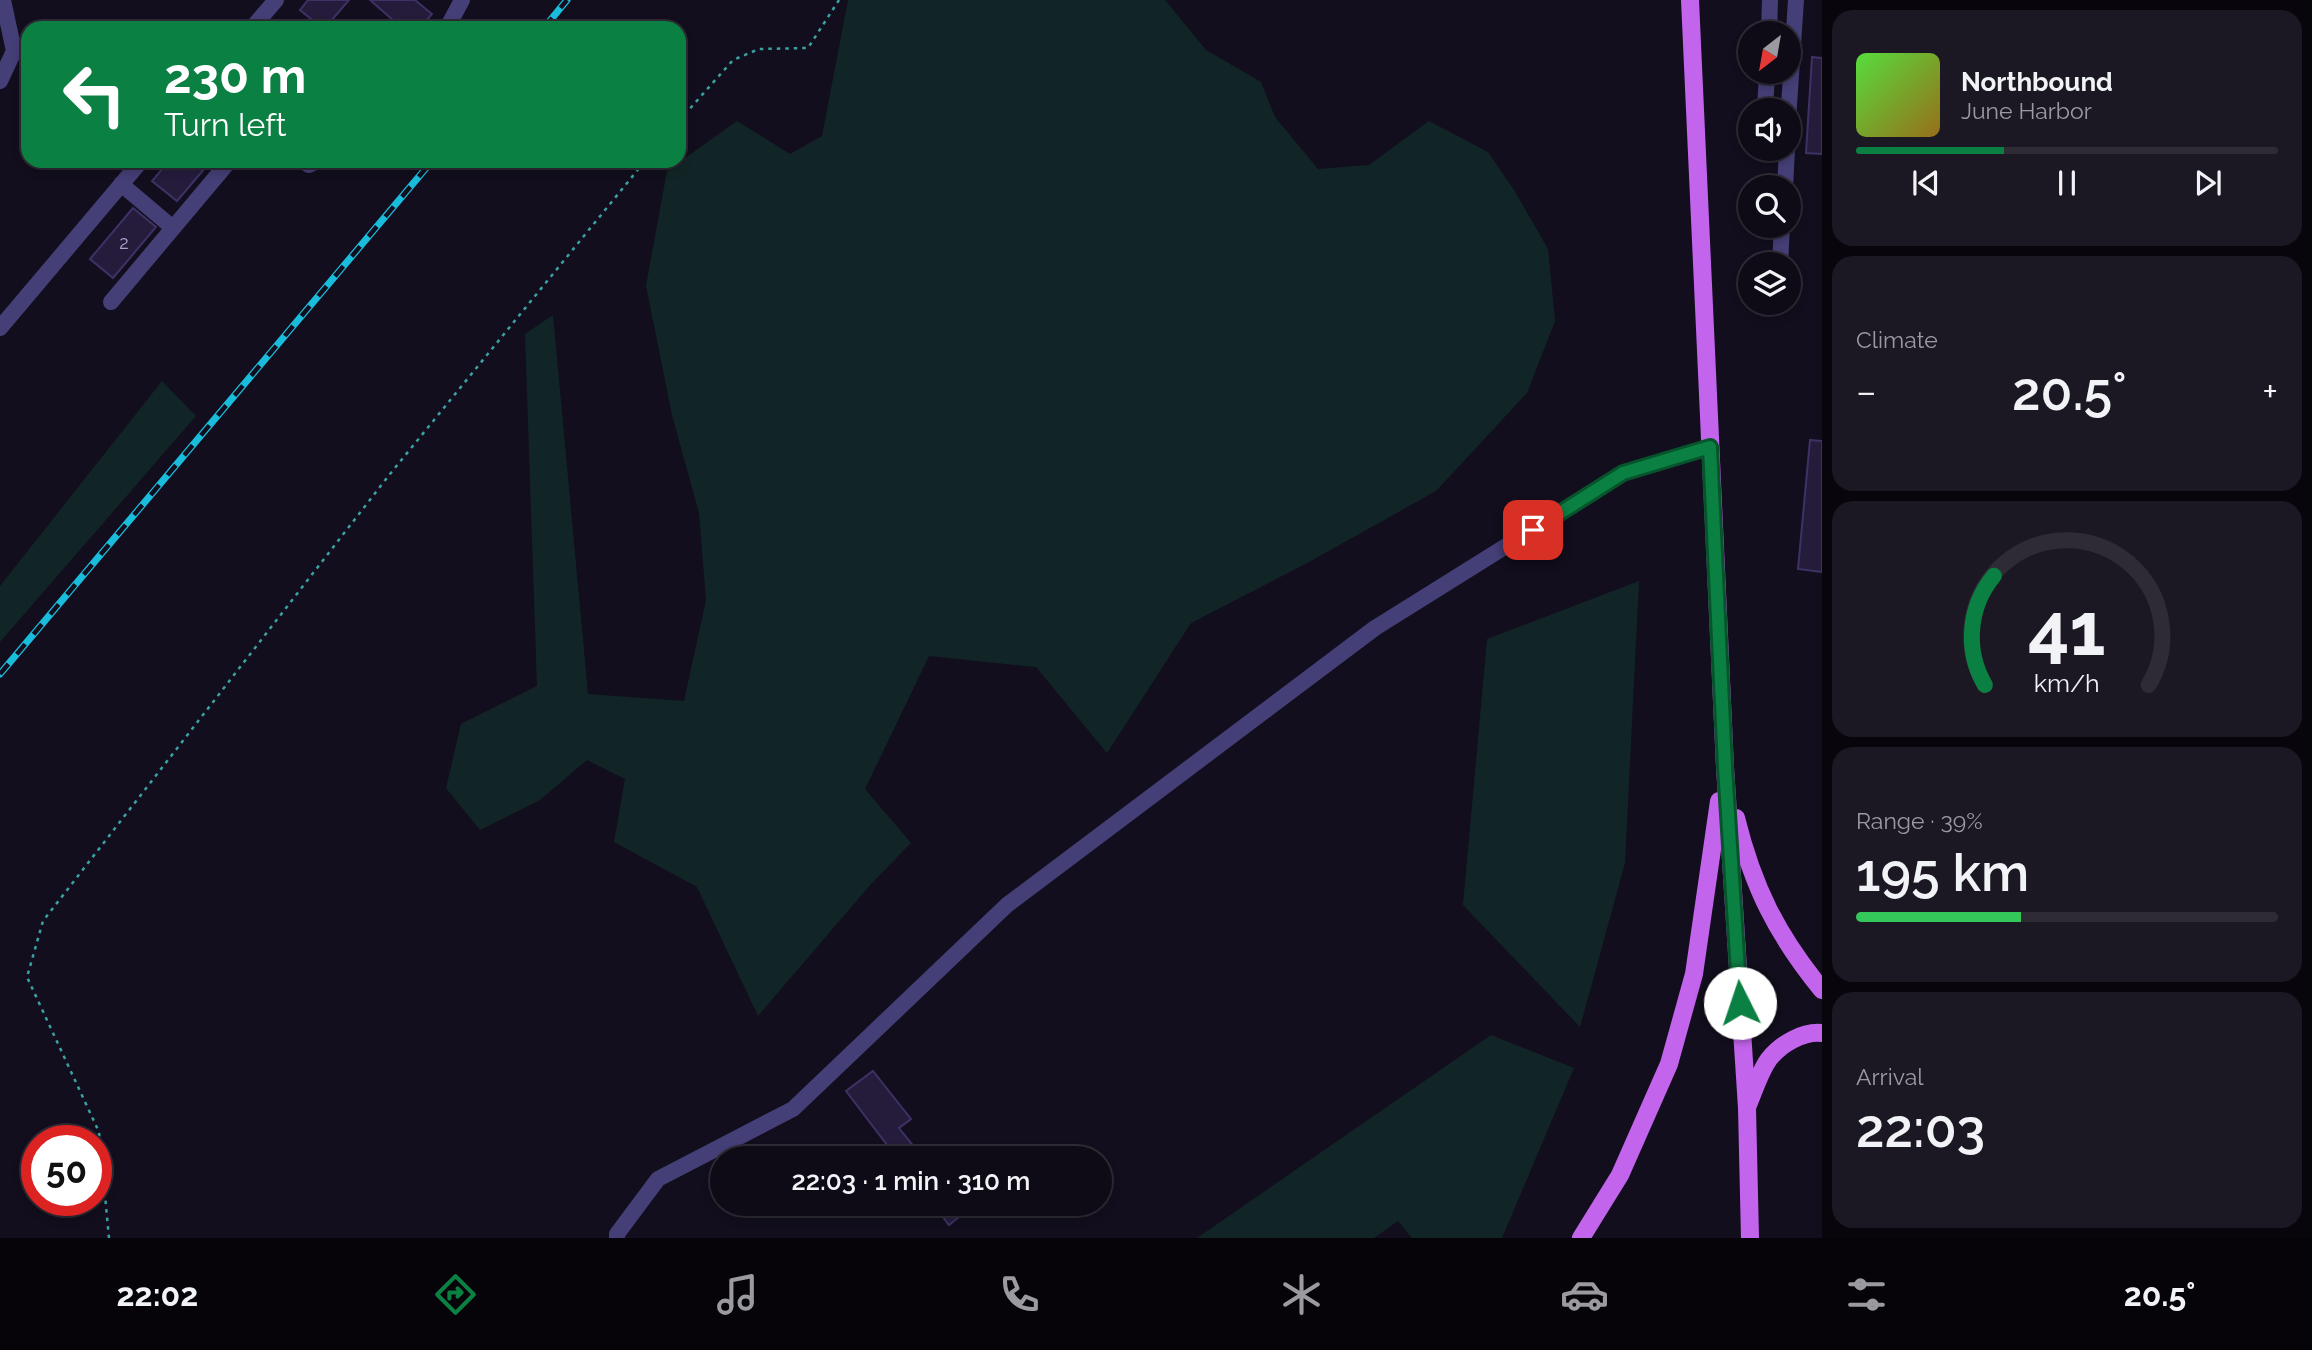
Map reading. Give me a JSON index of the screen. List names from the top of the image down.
{
  "house_numbers": ["2"],
  "north": "bottom left",
  "page": {
    "turn": ["230 m", "Turn left"],
    "song": ["Northbound", "June Harbor"],
    "tile": [
      "Climate",
      ["Range · 39%", "195 km"],
      ["Arrival", "22:03"]
    ],
    "heat": ["−", "20.5°", "+"],
    "limit": "50",
    "trip": "22:03 · 1 min · 310 m",
    "tabs": ["22:02", "20.5°"],
    "gauge": ["41", "km/h"]
  }
}
